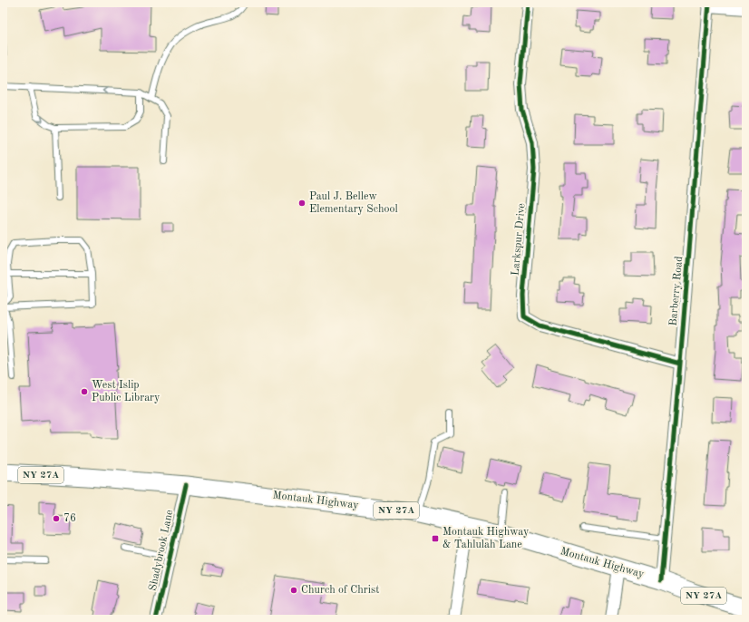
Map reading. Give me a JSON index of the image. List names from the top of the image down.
{
  "streets": {
    "main road": ["NY 27A", "Montauk Highway"],
    "street": ["Larkspur Drive", "Barberry Road", "Shadybrook Lane"]
  },
  "crossings": [
    ["Larkspur Drive", "Barberry Road"],
    ["Barberry Road", "Montauk Highway"],
    ["Montauk Highway", "Shadybrook Lane"]
  ],
  "places": {
    "other": [
      "Paul J. Bellew Elementary School",
      "West Islip Public Library",
      "76",
      "Church of Christ"
    ],
    "transit": ["Montauk Highway & Tahlulah Lane"]
  }
}
